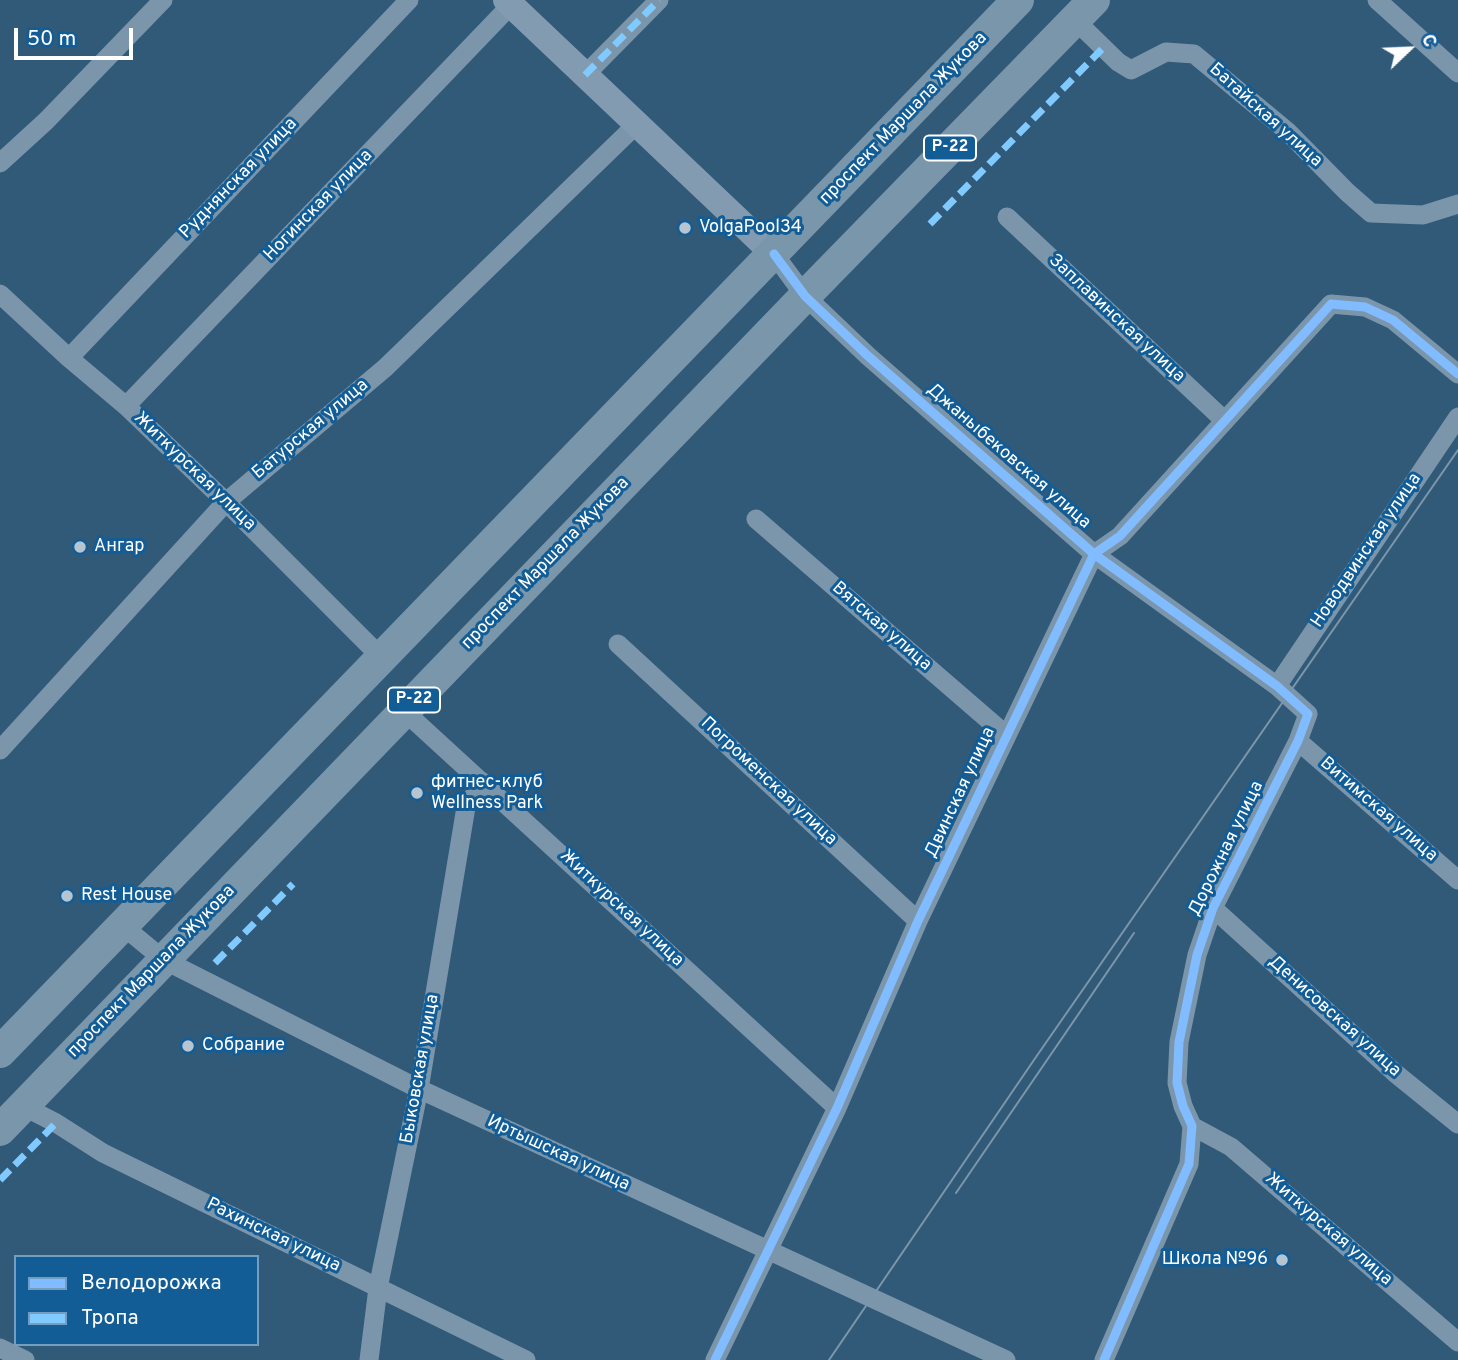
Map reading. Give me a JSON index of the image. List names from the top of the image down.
{
  "streets": {
    "highway": ["проспект Маршала Жукова", "Р-22"],
    "main road": ["Джаныбековская улица"],
    "street": [
      "Батайская улица",
      "Руднянская улица",
      "Ногинская улица",
      "Заплавинская улица",
      "Батурская улица",
      "Житкурская улица",
      "Новодвинская улица",
      "Вятская улица",
      "Погроменская улица",
      "Двинская улица",
      "Витимская улица",
      "Дорожная улица",
      "Денисовская улица",
      "Быковская улица",
      "Иртышская улица",
      "Рахинская улица"
    ]
  },
  "crossings": [
    ["Батайская улица", "проспект Маршала Жукова"],
    ["проспект Маршала Жукова", "Джаныбековская улица"],
    ["проспект Маршала Жукова", "Житкурская улица"],
    ["проспект Маршала Жукова", "Иртышская улица"],
    ["проспект Маршала Жукова", "Рахинская улица"],
    ["Руднянская улица", "Житкурская улица"],
    ["Ногинская улица", "Джаныбековская улица"],
    ["Ногинская улица", "Житкурская улица"],
    ["Заплавинская улица", "Двинская улица"],
    ["Батурская улица", "Джаныбековская улица"],
    ["Батурская улица", "Житкурская улица"],
    ["Джаныбековская улица", "Новодвинская улица"],
    ["Джаныбековская улица", "Двинская улица"],
    ["Джаныбековская улица", "Дорожная улица"],
    ["Житкурская улица", "Двинская улица"],
    ["Житкурская улица", "Дорожная улица"],
    ["Житкурская улица", "Быковская улица"],
    ["Вятская улица", "Двинская улица"],
    ["Погроменская улица", "Двинская улица"],
    ["Двинская улица", "Иртышская улица"],
    ["Витимская улица", "Дорожная улица"],
    ["Дорожная улица", "Денисовская улица"],
    ["Быковская улица", "Иртышская улица"],
    ["Быковская улица", "Рахинская улица"]
  ],
  "places": [
    "VolgaPool34",
    "Ангар",
    "фитнес-клуб Wellness Park",
    "Rest House",
    "Собрание",
    "Школа №96"
  ],
  "legend": ["Велодорожка", "Тропа"],
  "scale_bar": "50 m",
  "north": "top right"
}
